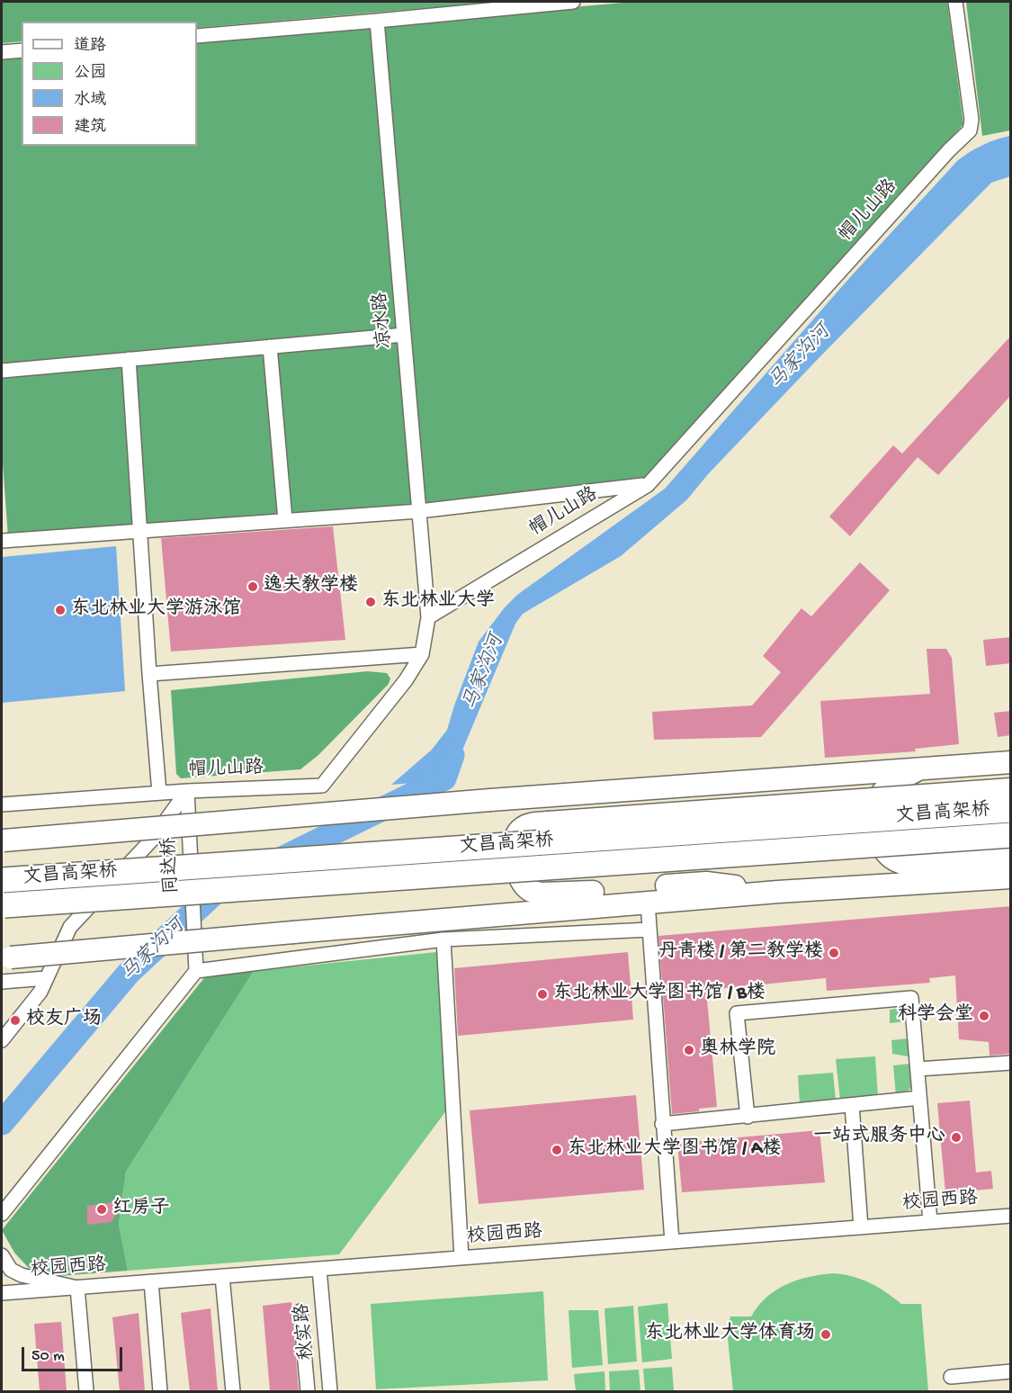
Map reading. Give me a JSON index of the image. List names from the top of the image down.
{
  "streets": {
    "highway": ["文昌高架桥"],
    "street": [
      "帽儿山路",
      "凉水路",
      "同达桥",
      "校园西路",
      "秋实路"
    ]
  },
  "crossings": [
    ["帽儿山路", "凉水路"],
    ["帽儿山路", "同达桥"],
    ["校园西路", "秋实路"]
  ],
  "water": ["马家沟河"],
  "places": [
    "逸夫教学楼",
    "东北林业大学",
    "东北林业大学游泳馆",
    "丹青楼 / 第二教学楼",
    "东北林业大学图书馆 / B楼",
    "科学会堂",
    "校友广场",
    "奥林学院",
    "一站式服务中心",
    "东北林业大学图书馆 / A楼",
    "红房子",
    "东北林业大学体育场"
  ],
  "legend": [
    "道路",
    "公园",
    "水域",
    "建筑"
  ],
  "scale_bar": "50 m"
}
